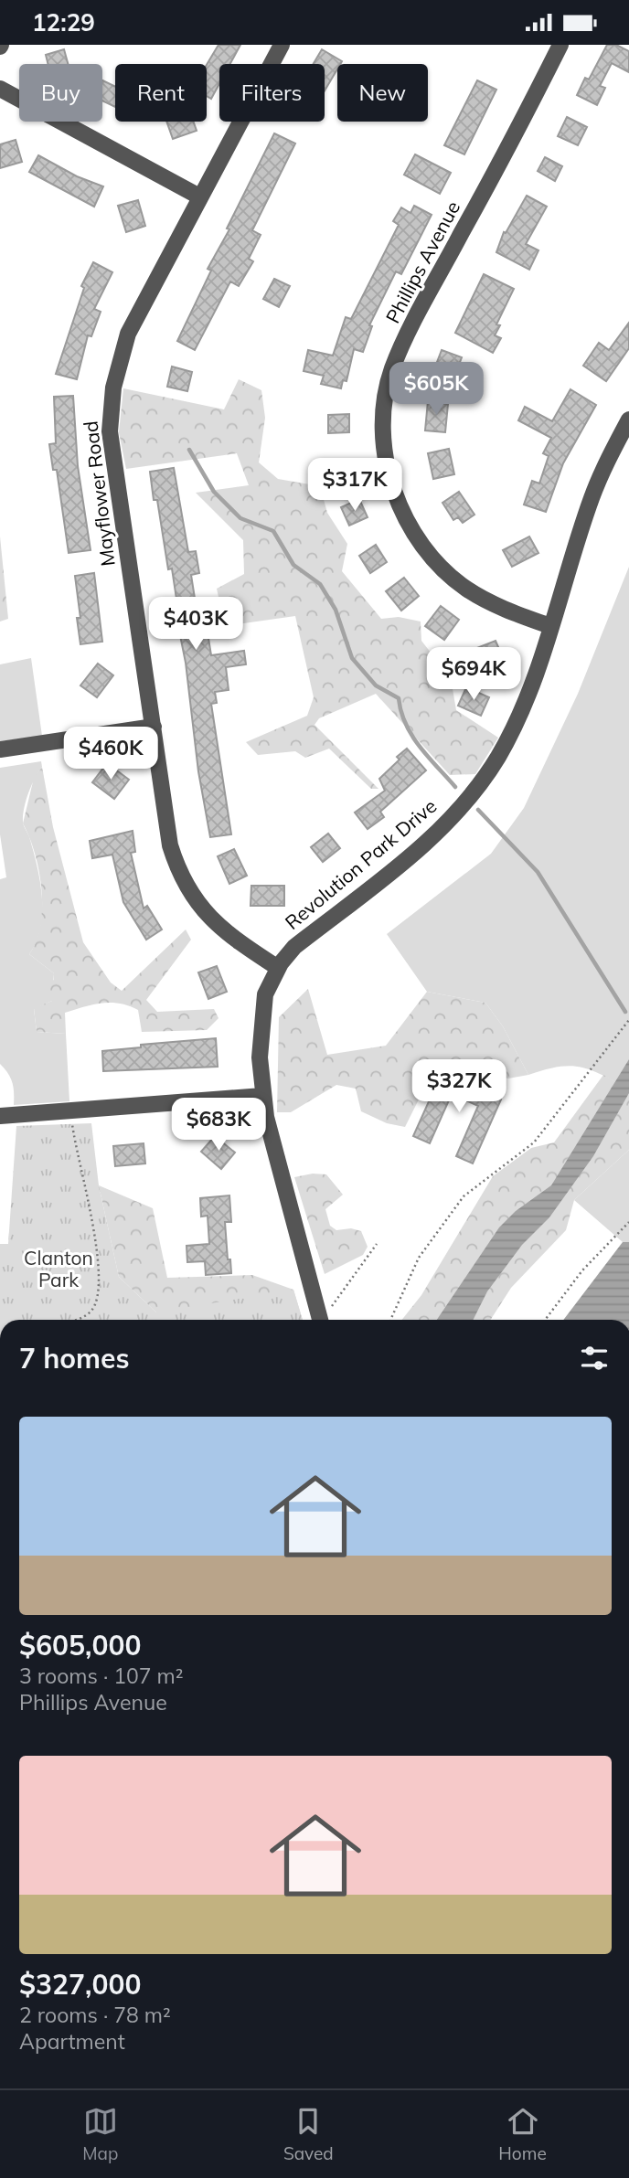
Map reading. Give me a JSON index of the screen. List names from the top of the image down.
{
  "streets": {
    "street": ["Phillips Avenue", "Mayflower Road", "Revolution Park Drive"]
  },
  "crossings": [
    ["Phillips Avenue", "Revolution Park Drive"],
    ["Mayflower Road", "Revolution Park Drive"]
  ],
  "parks": ["Clanton Park"],
  "page": {
    "status": "12:29",
    "chip": [
      "Buy",
      "Rent",
      "Filters",
      "New"
    ],
    "price": [
      "$605K",
      "$317K",
      "$403K",
      "$694K",
      "$460K",
      "$327K",
      "$683K"
    ],
    "heading": "7 homes",
    "list": [
      {
        "name": "$605,000",
        "note": "3 rooms · 107 m² · Phillips Avenue"
      },
      {
        "name": "$327,000",
        "note": "2 rooms · 78 m² · Apartment"
      }
    ],
    "tabs": ["Map", "Saved", "Home"]
  }
}
